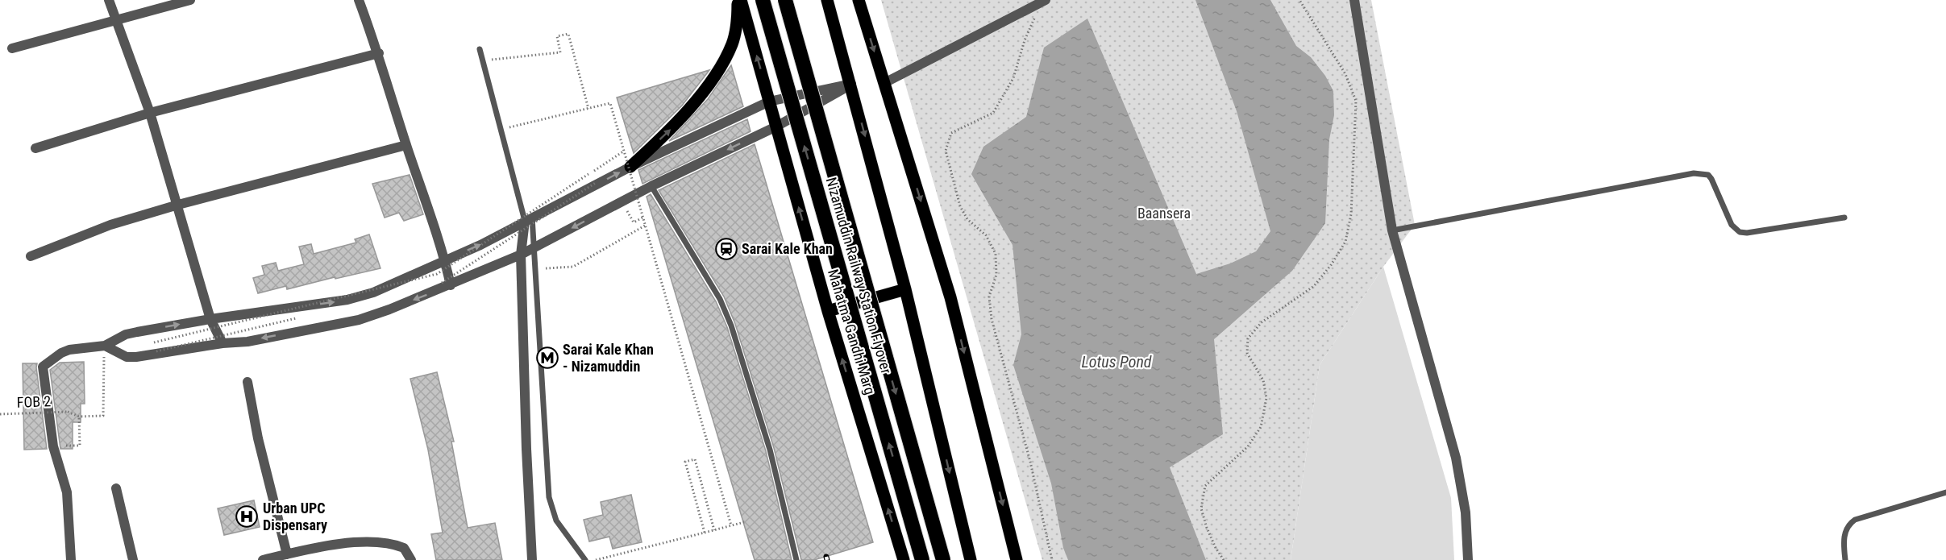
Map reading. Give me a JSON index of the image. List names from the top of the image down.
{
  "streets": {
    "highway": ["Nizamuddin Railway Station Flyover"],
    "main road": ["Mahatma Gandhi Marg"],
    "path": ["FOB 2"]
  },
  "water": ["Lotus Pond"],
  "parks": ["Baansera"],
  "places": {
    "station": ["Sarai Kale Khan"],
    "metro station": ["Sarai Kale Khan - Nizamuddin"],
    "hospital": ["Urban UPC Dispensary"]
  }
}
